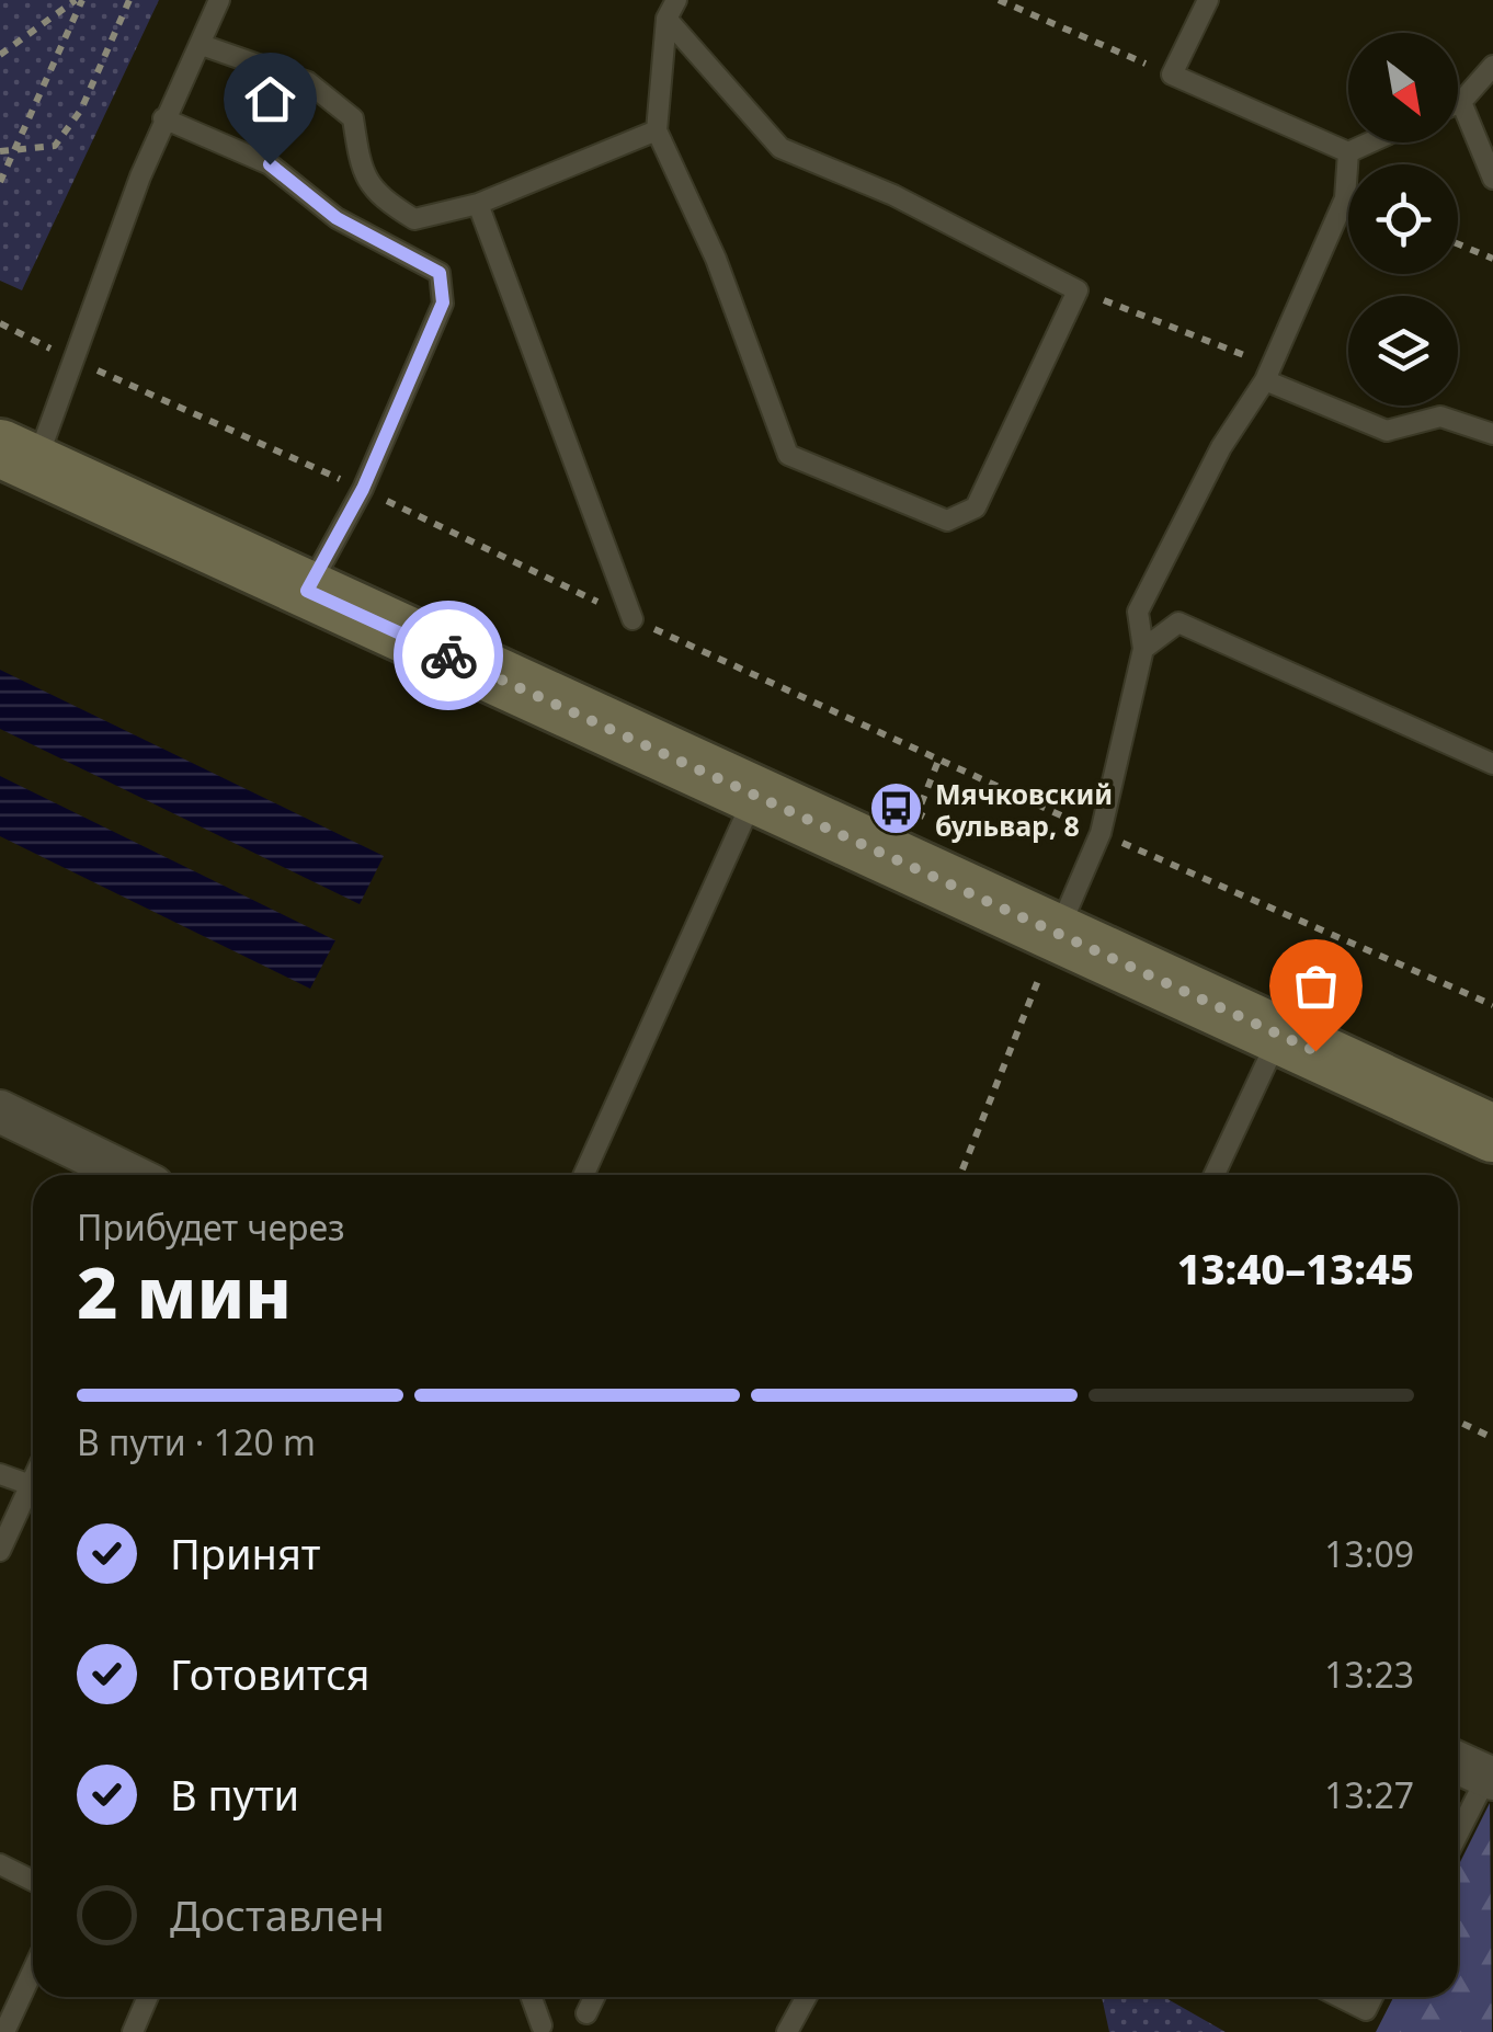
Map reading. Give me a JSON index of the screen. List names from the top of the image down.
{
  "places": {
    "bus stop": ["Мячковский бульвар, 8"]
  },
  "north": "bottom right",
  "page": {
    "heading": ["2 мин", "Прибудет через", "13:40–13:45"],
    "bar": "В пути · 120 m",
    "list": [
      ["Принят", "13:09"],
      ["Готовится", "13:23"],
      ["В пути", "13:27"],
      "Доставлен"
    ]
  }
}
